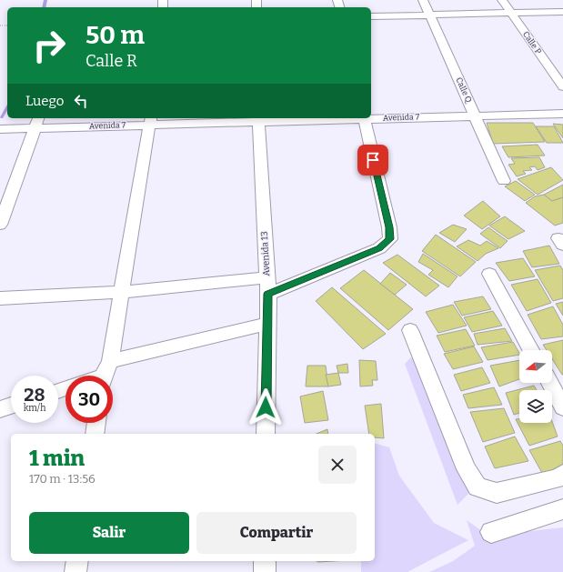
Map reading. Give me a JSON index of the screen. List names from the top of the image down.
{
  "streets": {
    "street": [
      "Calle P",
      "Calle Q",
      "Avenida 7",
      "Avenida 13"
    ]
  },
  "crossings": [
    ["Calle Q", "Avenida 7"],
    ["Avenida 7", "Avenida 13"]
  ],
  "north": "left",
  "page": {
    "turn": ["50 m", "Calle R"],
    "then": "Luego",
    "speed": "28 km/h",
    "limit": "30",
    "heading": ["1 min", "170 m · 13:56"],
    "buttons": ["Salir", "Compartir"]
  }
}
